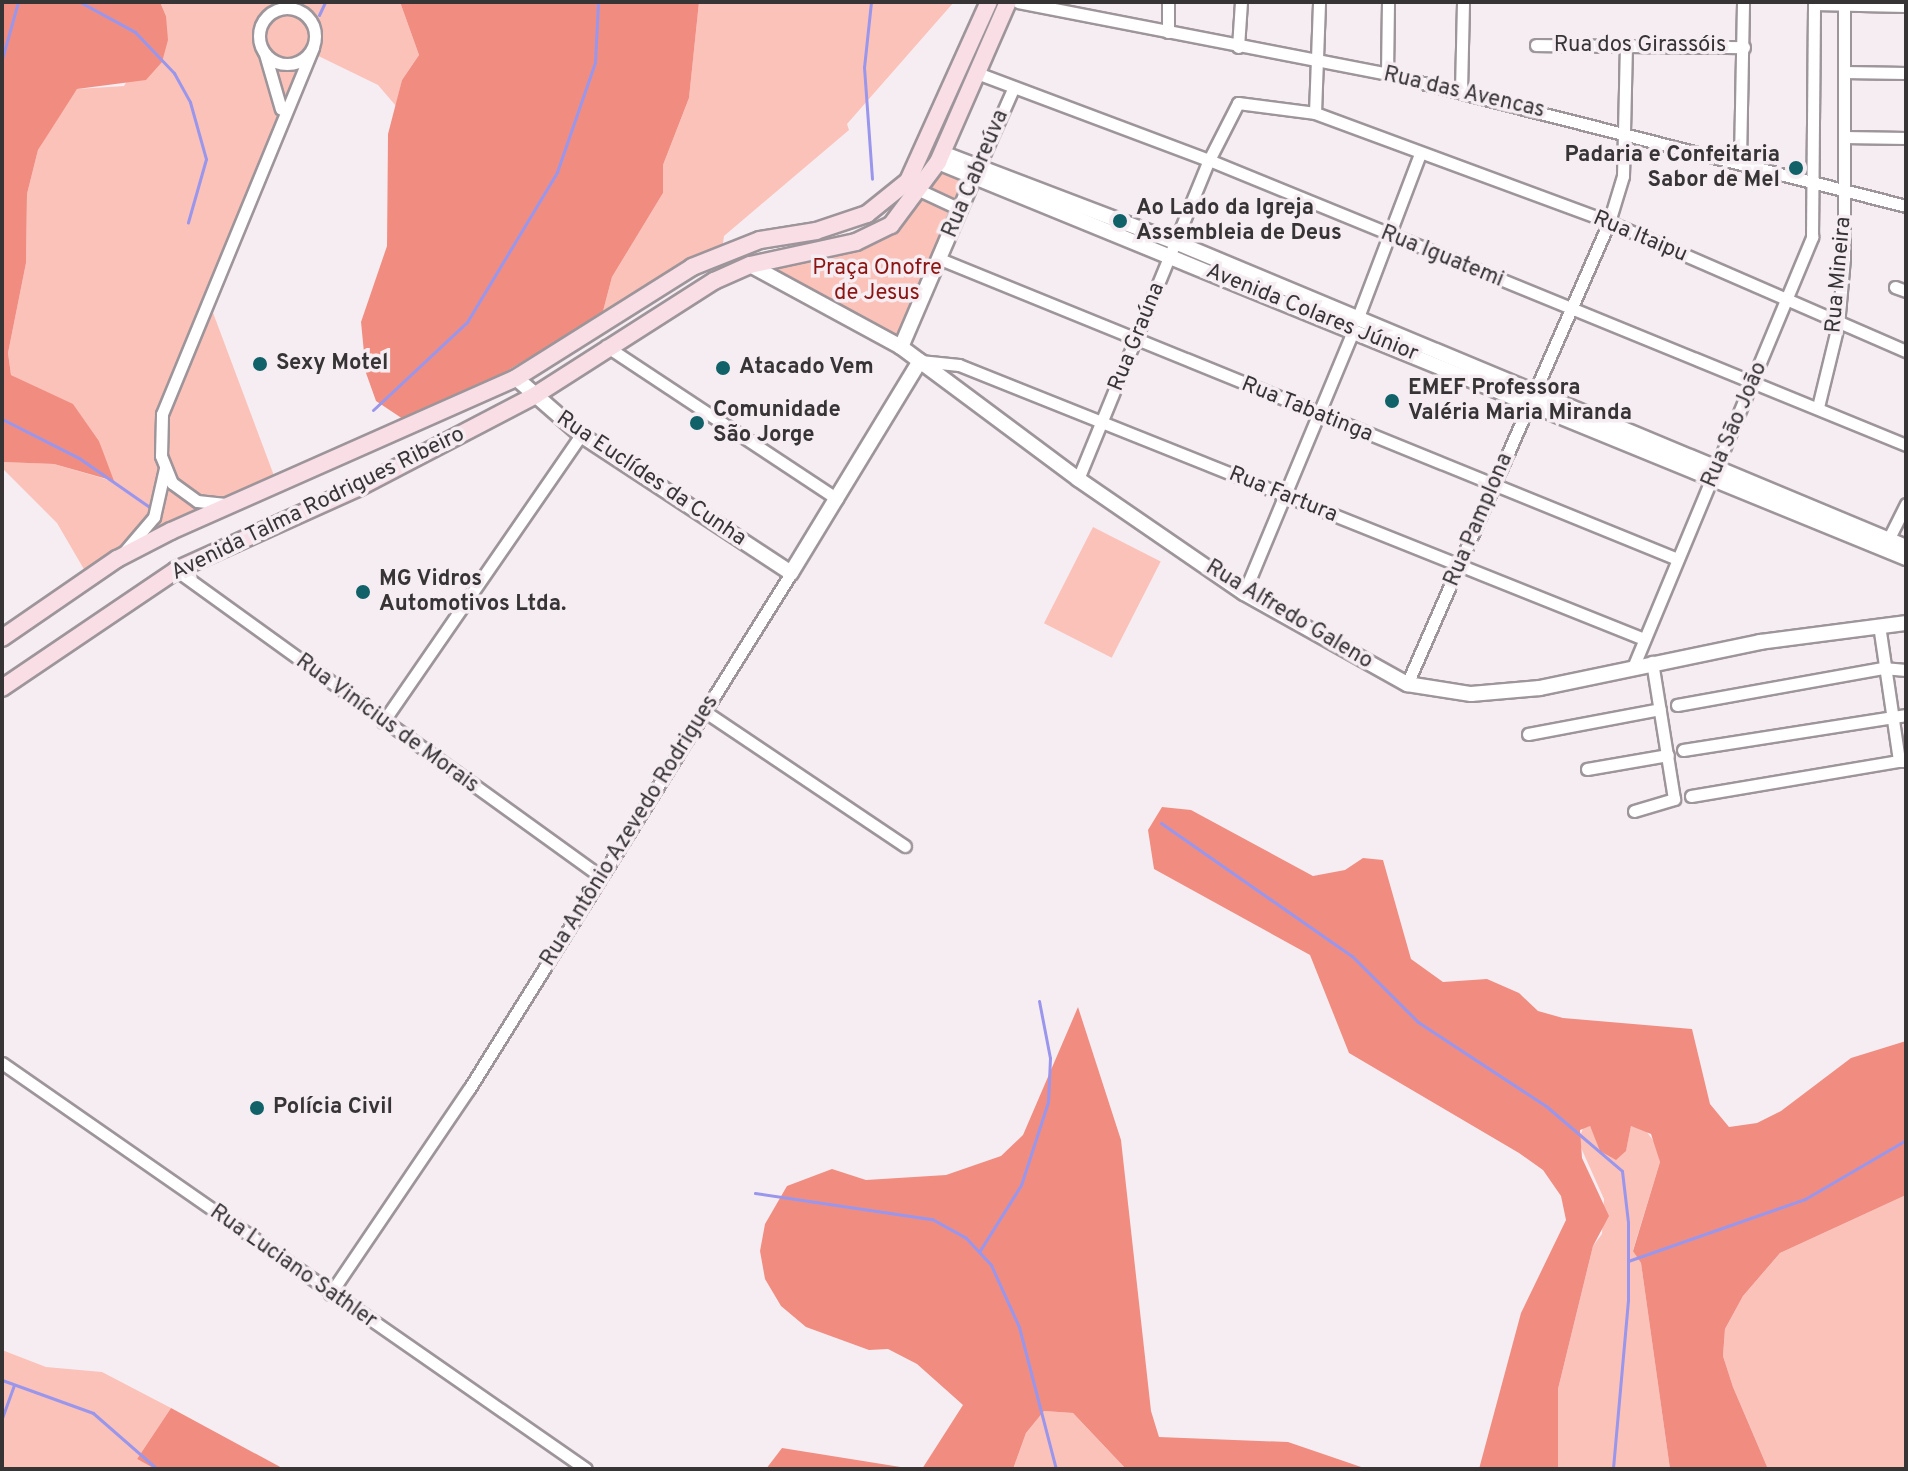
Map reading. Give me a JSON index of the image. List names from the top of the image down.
{
  "streets": {
    "main road": ["Avenida Talma Rodrigues Ribeiro"],
    "street": [
      "Rua dos Girassóis",
      "Rua das Avencas",
      "Rua Cabreúva",
      "Rua Itaipu",
      "Rua Iguatemi",
      "Rua Mineira",
      "Avenida Colares Júnior",
      "Rua Graúna",
      "Rua Tabatinga",
      "Rua São João",
      "Rua Euclídes da Cunha",
      "Rua Fartura",
      "Rua Pamplona",
      "Rua Alfredo Galeno",
      "Rua Vinícius de Morais",
      "Rua Antônio Azevedo Rodrigues",
      "Rua Luciano Sathler"
    ]
  },
  "crossings": [
    ["Rua dos Girassóis", "Rua Pamplona"],
    ["Rua das Avencas", "Rua Mineira"],
    ["Rua das Avencas", "Rua São João"],
    ["Rua das Avencas", "Rua Pamplona"],
    ["Rua Cabreúva", "Rua Iguatemi"],
    ["Rua Cabreúva", "Avenida Colares Júnior"],
    ["Rua Cabreúva", "Rua Tabatinga"],
    ["Rua Cabreúva", "Rua Alfredo Galeno"],
    ["Rua Itaipu", "Rua Mineira"],
    ["Rua Itaipu", "Rua Graúna"],
    ["Rua Itaipu", "Rua São João"],
    ["Rua Itaipu", "Rua Pamplona"],
    ["Rua Iguatemi", "Rua Mineira"],
    ["Rua Iguatemi", "Rua Graúna"],
    ["Rua Iguatemi", "Rua São João"],
    ["Rua Iguatemi", "Avenida Talma Rodrigues Ribeiro"],
    ["Rua Iguatemi", "Rua Pamplona"],
    ["Avenida Colares Júnior", "Rua Graúna"],
    ["Avenida Colares Júnior", "Rua São João"],
    ["Avenida Colares Júnior", "Avenida Talma Rodrigues Ribeiro"],
    ["Avenida Colares Júnior", "Rua Pamplona"],
    ["Rua Graúna", "Rua Tabatinga"],
    ["Rua Graúna", "Rua Fartura"],
    ["Rua Graúna", "Rua Alfredo Galeno"],
    ["Rua Tabatinga", "Rua São João"],
    ["Rua Tabatinga", "Rua Pamplona"],
    ["Rua São João", "Rua Fartura"],
    ["Rua São João", "Rua Alfredo Galeno"],
    ["Rua Euclídes da Cunha", "Avenida Talma Rodrigues Ribeiro"],
    ["Rua Euclídes da Cunha", "Rua Antônio Azevedo Rodrigues"],
    ["Rua Fartura", "Rua Pamplona"],
    ["Rua Fartura", "Rua Alfredo Galeno"],
    ["Rua Fartura", "Rua Antônio Azevedo Rodrigues"],
    ["Avenida Talma Rodrigues Ribeiro", "Rua Alfredo Galeno"],
    ["Avenida Talma Rodrigues Ribeiro", "Rua Vinícius de Morais"],
    ["Rua Pamplona", "Rua Alfredo Galeno"],
    ["Rua Alfredo Galeno", "Rua Antônio Azevedo Rodrigues"],
    ["Rua Vinícius de Morais", "Rua Antônio Azevedo Rodrigues"],
    ["Rua Antônio Azevedo Rodrigues", "Rua Luciano Sathler"]
  ],
  "parks": ["Praça Onofre de Jesus"],
  "places": [
    "Padaria e Confeitaria Sabor de Mel",
    "Ao Lado da Igreja Assembleia de Deus",
    "Sexy Motel",
    "Atacado Vem",
    "EMEF Professora Valéria Maria Miranda",
    "Comunidade São Jorge",
    "MG Vidros Automotivos Ltda.",
    "Polícia Civil"
  ]
}
